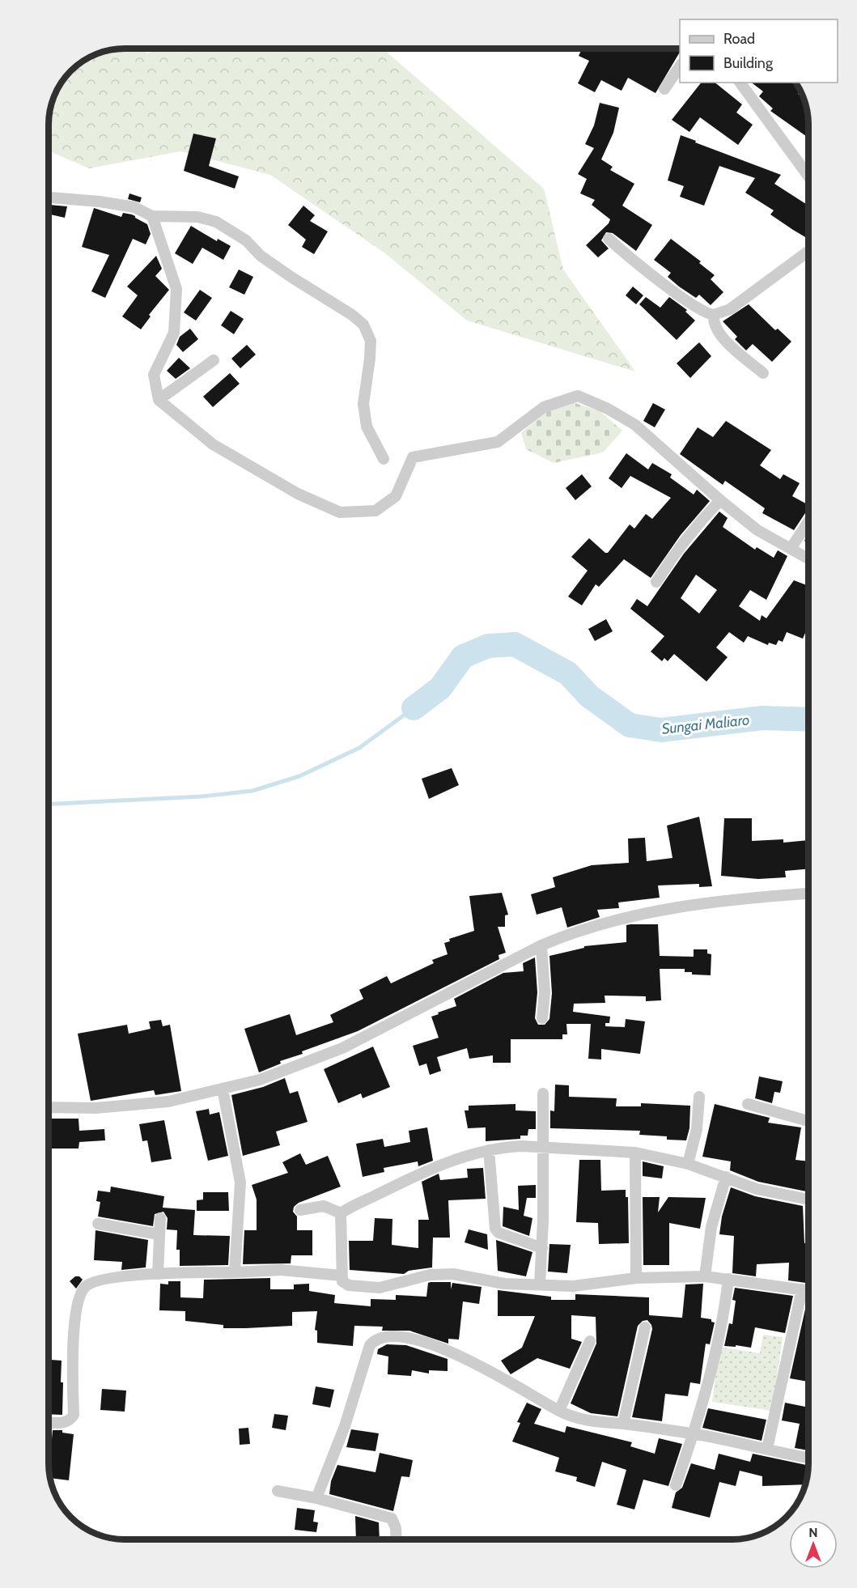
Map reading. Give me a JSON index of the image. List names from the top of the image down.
{
  "water": ["Sungai Maliaro"],
  "legend": ["Road", "Building"],
  "north": "top"
}
